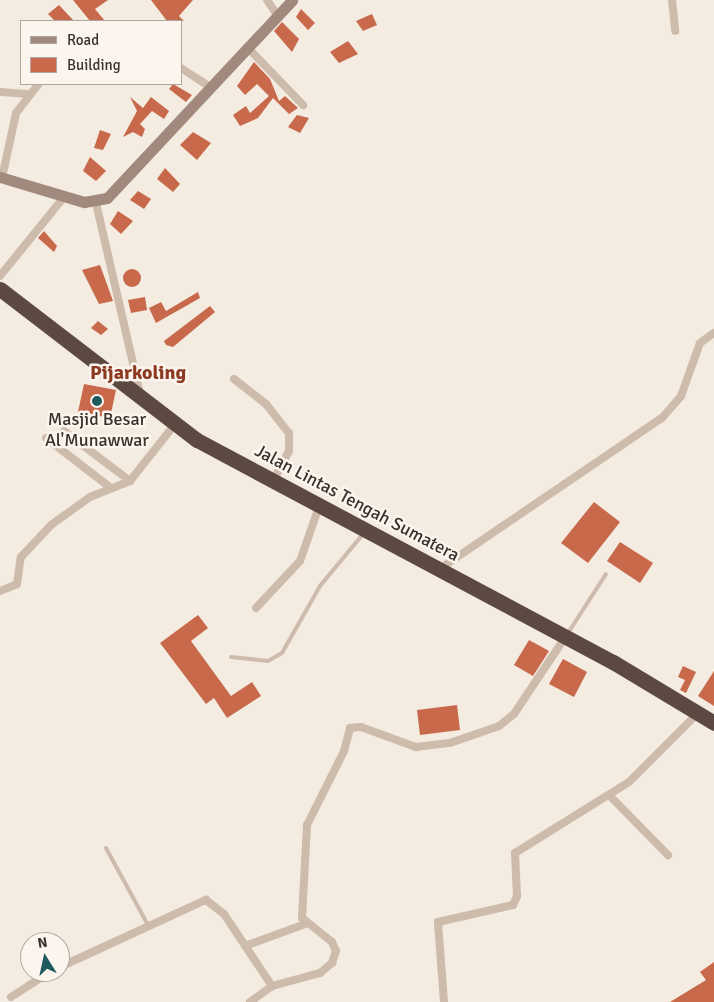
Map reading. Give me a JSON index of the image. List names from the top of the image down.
{
  "streets": {
    "highway": ["Jalan Lintas Tengah Sumatera"]
  },
  "districts": ["Pijarkoling"],
  "places": ["Masjid Besar Al'Munawwar"],
  "legend": ["Road", "Building"],
  "north": "top"
}
